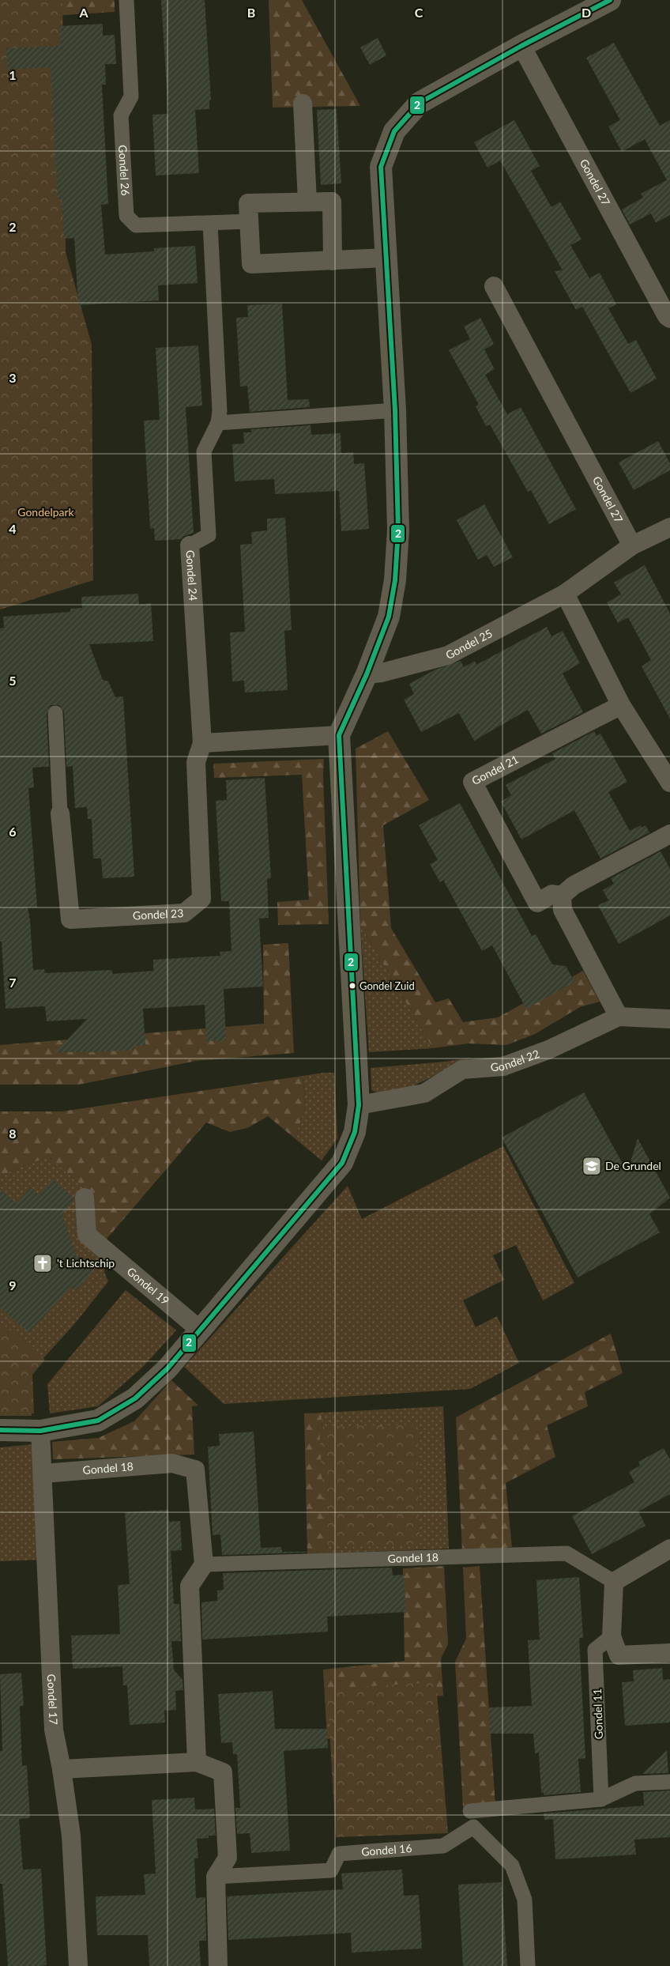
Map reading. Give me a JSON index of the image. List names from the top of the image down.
{
  "streets": {
    "street": [
      "Gondel 26",
      "Gondel 27",
      "Gondel 24",
      "Gondel 25",
      "Gondel 21",
      "Gondel 23",
      "Gondel 22",
      "Gondel 19",
      "Gondel 18",
      "Gondel 17",
      "Gondel 11",
      "Gondel 16"
    ]
  },
  "crossings": [
    ["Gondel 26", "Gondel 24"],
    ["Gondel 24", "Gondel 23"],
    ["Gondel 18", "Gondel 17"]
  ],
  "parks": ["Gondelpark"],
  "places": {
    "other": ["Gondel Zuid"],
    "school or university": ["De Grundel"],
    "church": ["'t Lichtschip"]
  },
  "lines": ["transit line 2"],
  "grid": {
    "columns": [
      "A",
      "B",
      "C",
      "D"
    ],
    "rows": [
      "1",
      "2",
      "3",
      "4",
      "5",
      "6",
      "7",
      "8",
      "9"
    ]
  }
}
